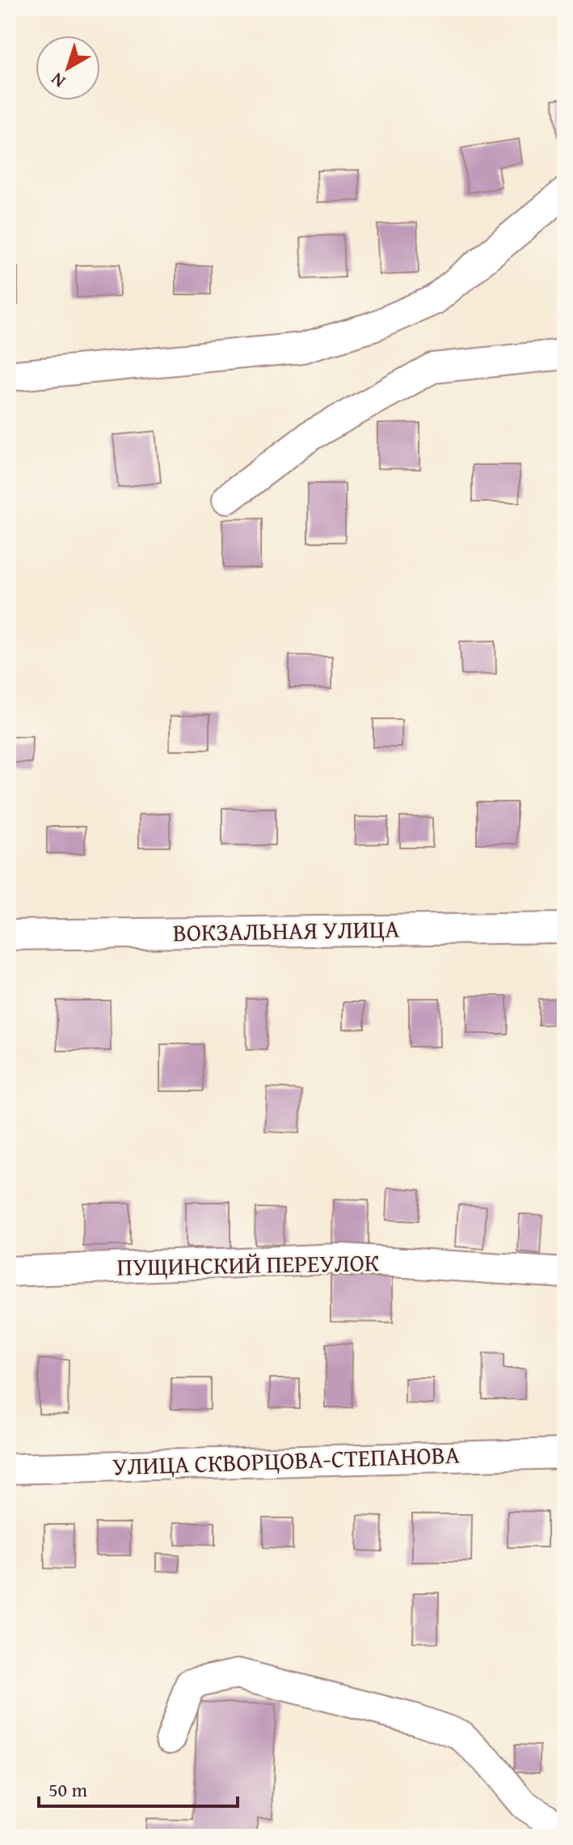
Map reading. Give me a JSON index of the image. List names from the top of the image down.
{
  "streets": {
    "street": ["ВОКЗАЛЬНАЯ УЛИЦА", "ПУЩИНСКИЙ ПЕРЕУЛОК", "УЛИЦА СКВОРЦОВА-СТЕПАНОВА"]
  },
  "scale_bar": "50 m",
  "north": "bottom left"
}
